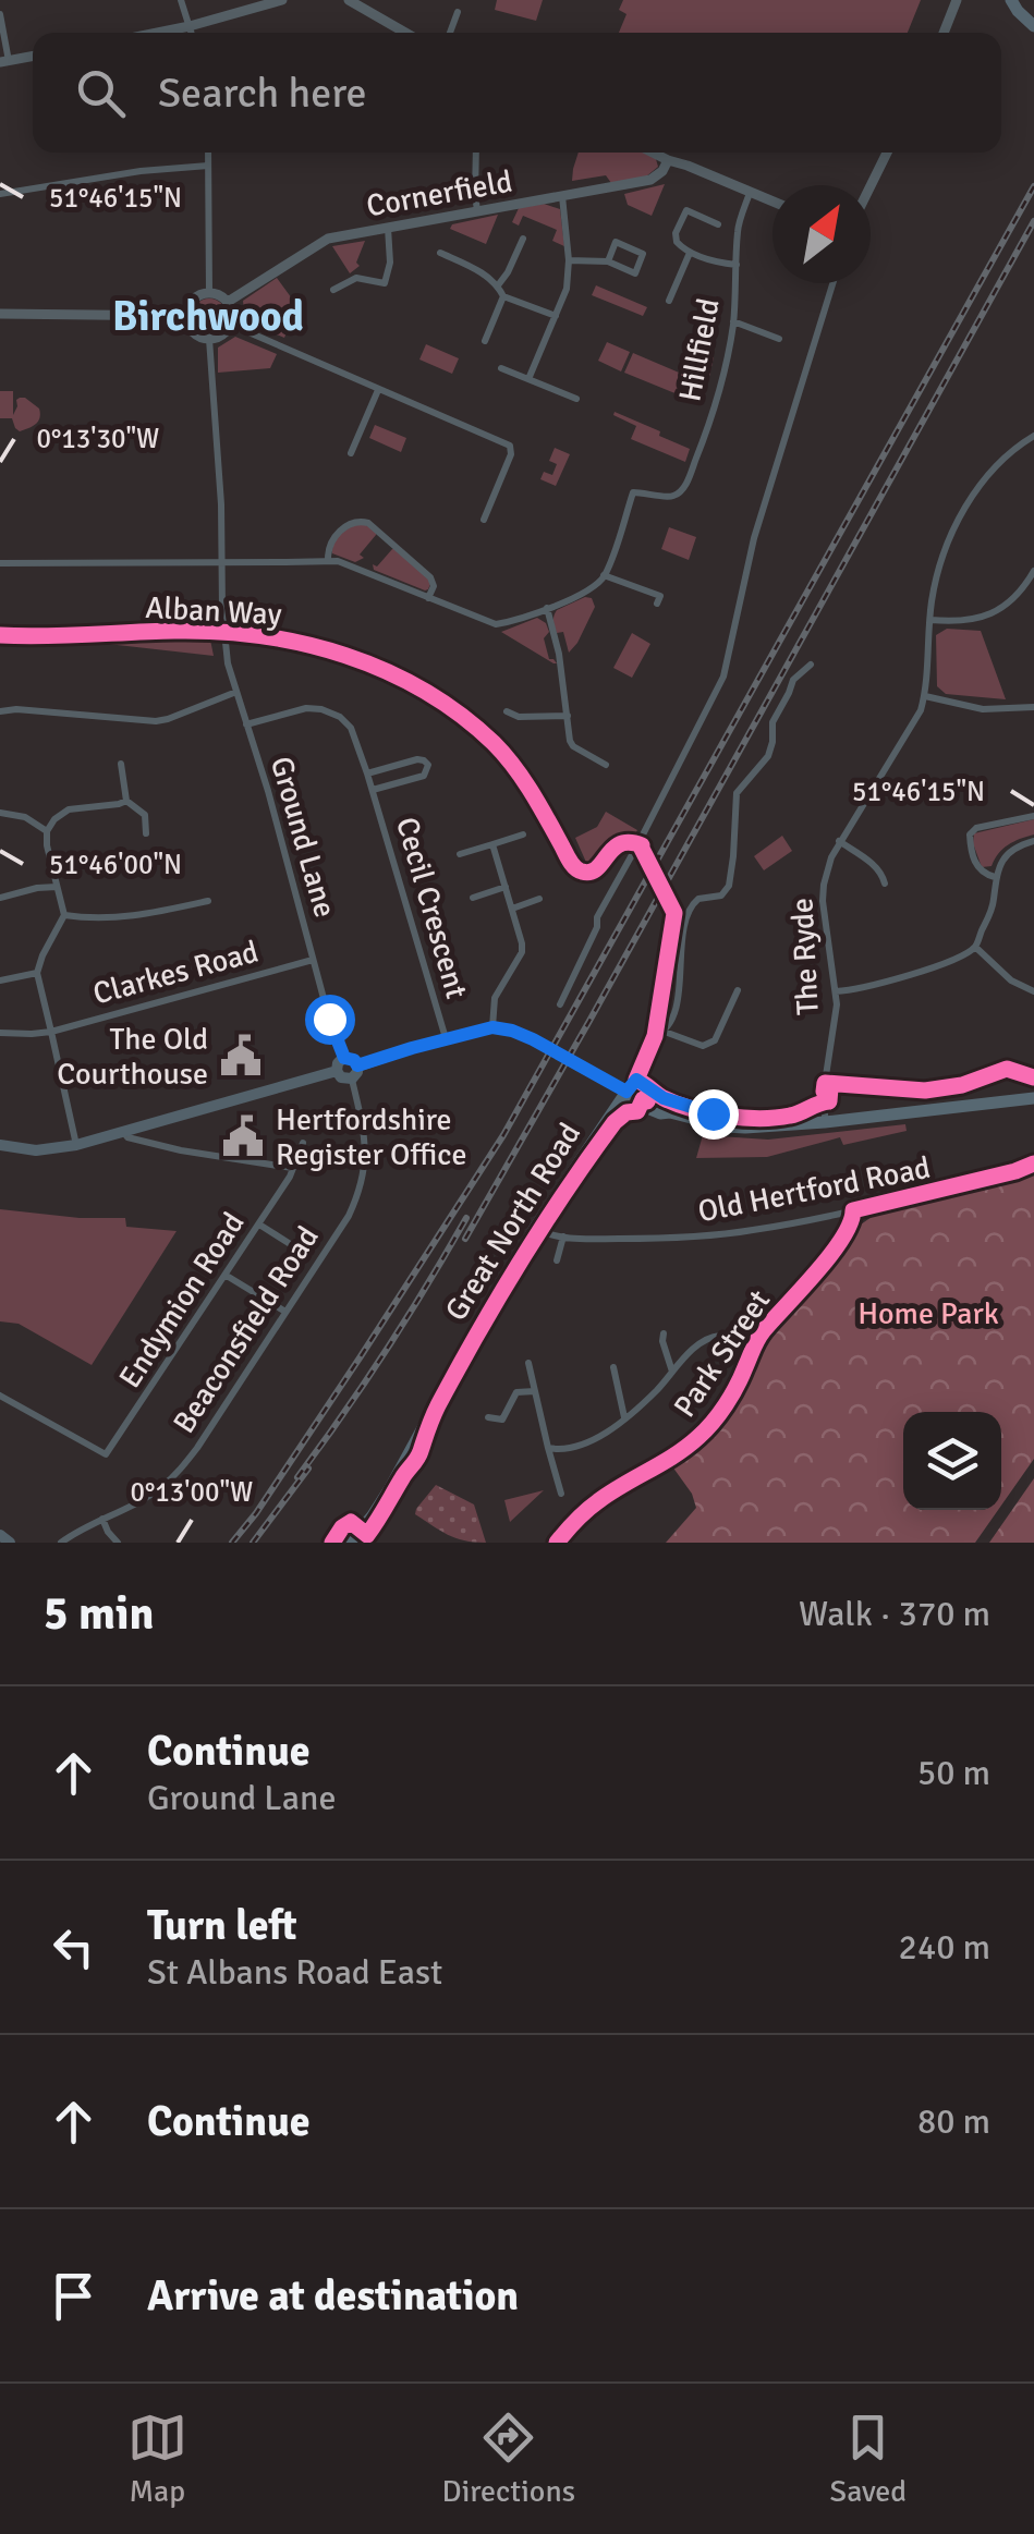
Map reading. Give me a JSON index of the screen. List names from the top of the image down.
{
  "streets": {
    "main road": ["Great North Road"],
    "street": [
      "Cornerfield",
      "Hillfield",
      "Ground Lane",
      "Cecil Crescent",
      "The Ryde",
      "Clarkes Road",
      "Old Hertford Road",
      "Endymion Road",
      "Beaconsfield Road",
      "Park Street"
    ],
    "cycle path": ["Alban Way"]
  },
  "crossings": [
    ["Cornerfield", "Ground Lane"],
    ["Ground Lane", "Cecil Crescent"],
    ["Ground Lane", "Clarkes Road"],
    ["Ground Lane", "Beaconsfield Road"],
    ["Old Hertford Road", "Great North Road"],
    ["Old Hertford Road", "Park Street"]
  ],
  "districts": ["Birchwood"],
  "parks": ["Home Park"],
  "places": {
    "public building": ["The Old Courthouse", "Hertfordshire Register Office"]
  },
  "north": "top right",
  "page": {
    "search": "Search here",
    "heading": ["5 min", "Walk · 370 m"],
    "list": [
      ["Continue", "Ground Lane", "50 m"],
      ["Turn left", "St Albans Road East", "240 m"],
      ["Continue", "80 m"],
      "Arrive at destination"
    ],
    "nav": ["Map", "Directions", "Saved"]
  },
  "coordinates": [
    "51°46'15\"N",
    "0°13'30\"W",
    "51°46'00\"N",
    "0°13'00\"W"
  ]
}
